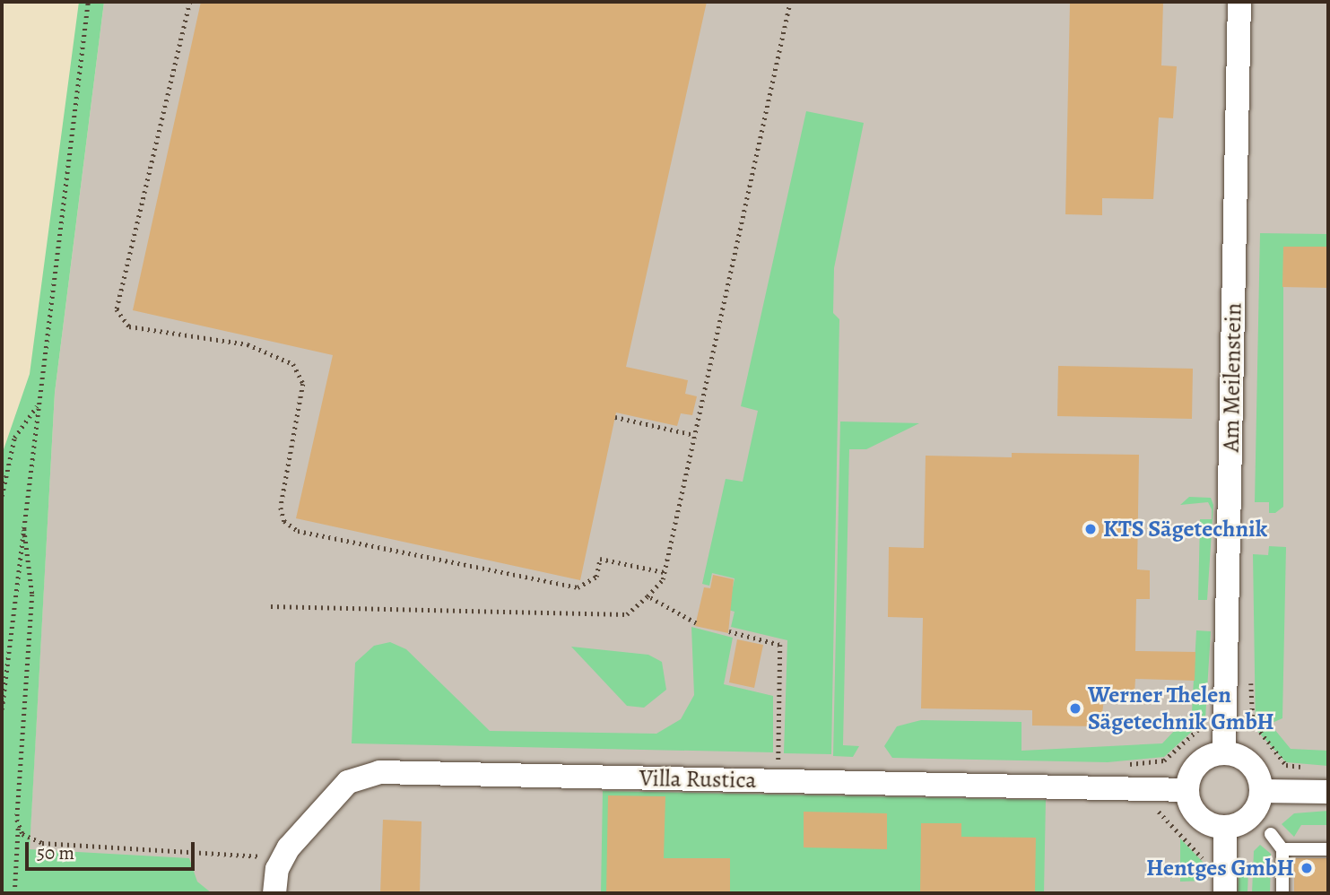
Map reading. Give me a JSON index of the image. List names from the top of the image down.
{
  "streets": {
    "street": ["Am Meilenstein", "Villa Rustica"]
  },
  "crossings": [
    ["Am Meilenstein", "Villa Rustica"]
  ],
  "places": ["KTS Sägetechnik", "Werner Thelen Sägetechnik GmbH", "Hentges GmbH"],
  "scale_bar": "50 m"
}
